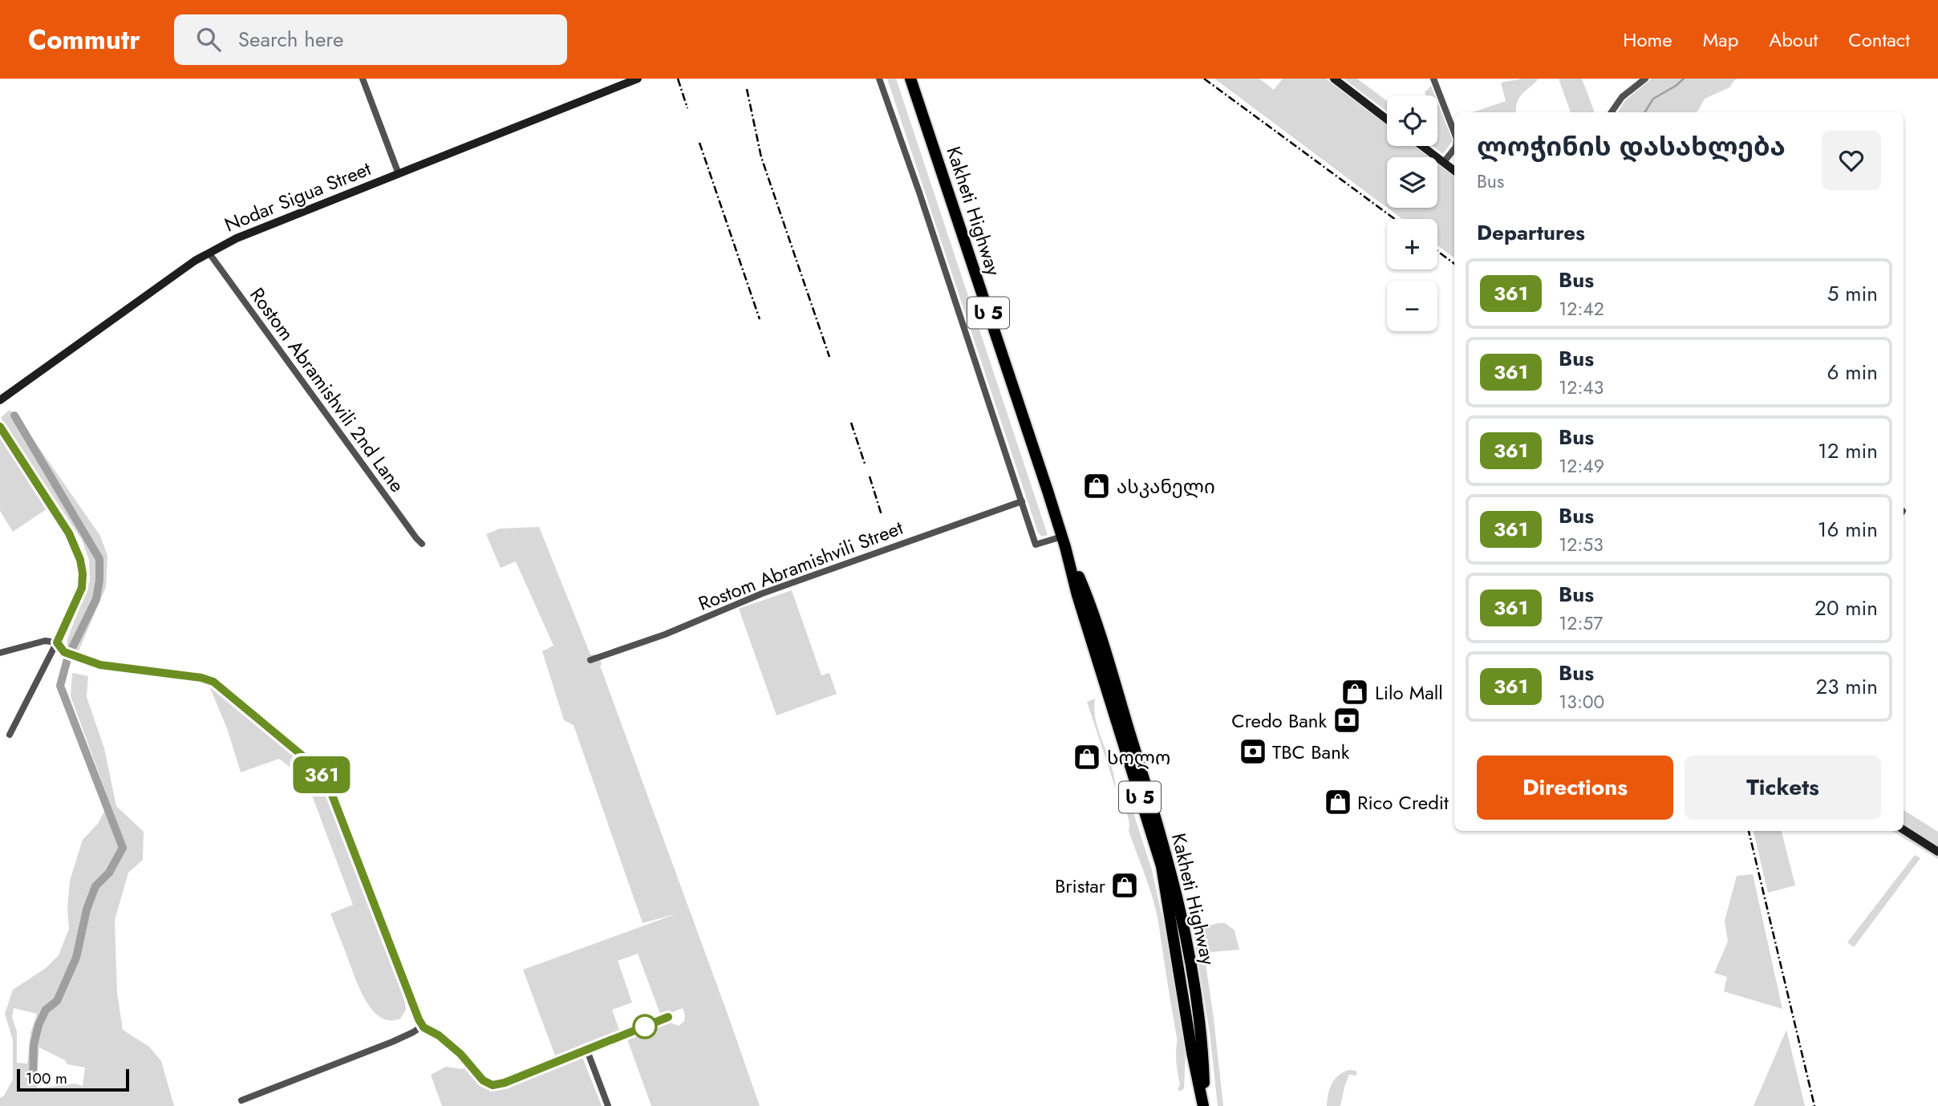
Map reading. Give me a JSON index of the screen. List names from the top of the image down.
{
  "streets": {
    "highway": ["Kakheti Highway", "ს 5"],
    "street": ["Nodar Sigua Street", "Rostom Abramishvili 2nd Lane", "Rostom Abramishvili Street"]
  },
  "crossings": [
    ["Nodar Sigua Street", "Rostom Abramishvili 2nd Lane"]
  ],
  "places": {
    "shop": [
      "ასკანელი",
      "Lilo Mall",
      "სოლო",
      "Rico Credit",
      "Bristar"
    ],
    "bank": ["Credo Bank", "TBC Bank"]
  },
  "lines": ["bus line 361"],
  "scale_bar": "100 m",
  "page": {
    "header": "Commutr",
    "search": "Search here",
    "nav": [
      "Home",
      "Map",
      "About",
      "Contact"
    ],
    "on_map": "361",
    "map_buttons": ["+", "−"],
    "heading": [
      ["ლოჭინის დასახლება", "Bus"],
      "Departures"
    ],
    "list": [
      {
        "mark": "361",
        "name": "Bus",
        "note": "12:42",
        "value": "5 min"
      },
      {
        "mark": "361",
        "name": "Bus",
        "note": "12:43",
        "value": "6 min"
      },
      {
        "mark": "361",
        "name": "Bus",
        "note": "12:49",
        "value": "12 min"
      },
      {
        "mark": "361",
        "name": "Bus",
        "note": "12:53",
        "value": "16 min"
      },
      {
        "mark": "361",
        "name": "Bus",
        "note": "12:57",
        "value": "20 min"
      },
      {
        "mark": "361",
        "name": "Bus",
        "note": "13:00",
        "value": "23 min"
      }
    ],
    "buttons": ["Directions", "Tickets"],
    "scale": "100 m"
  }
}
